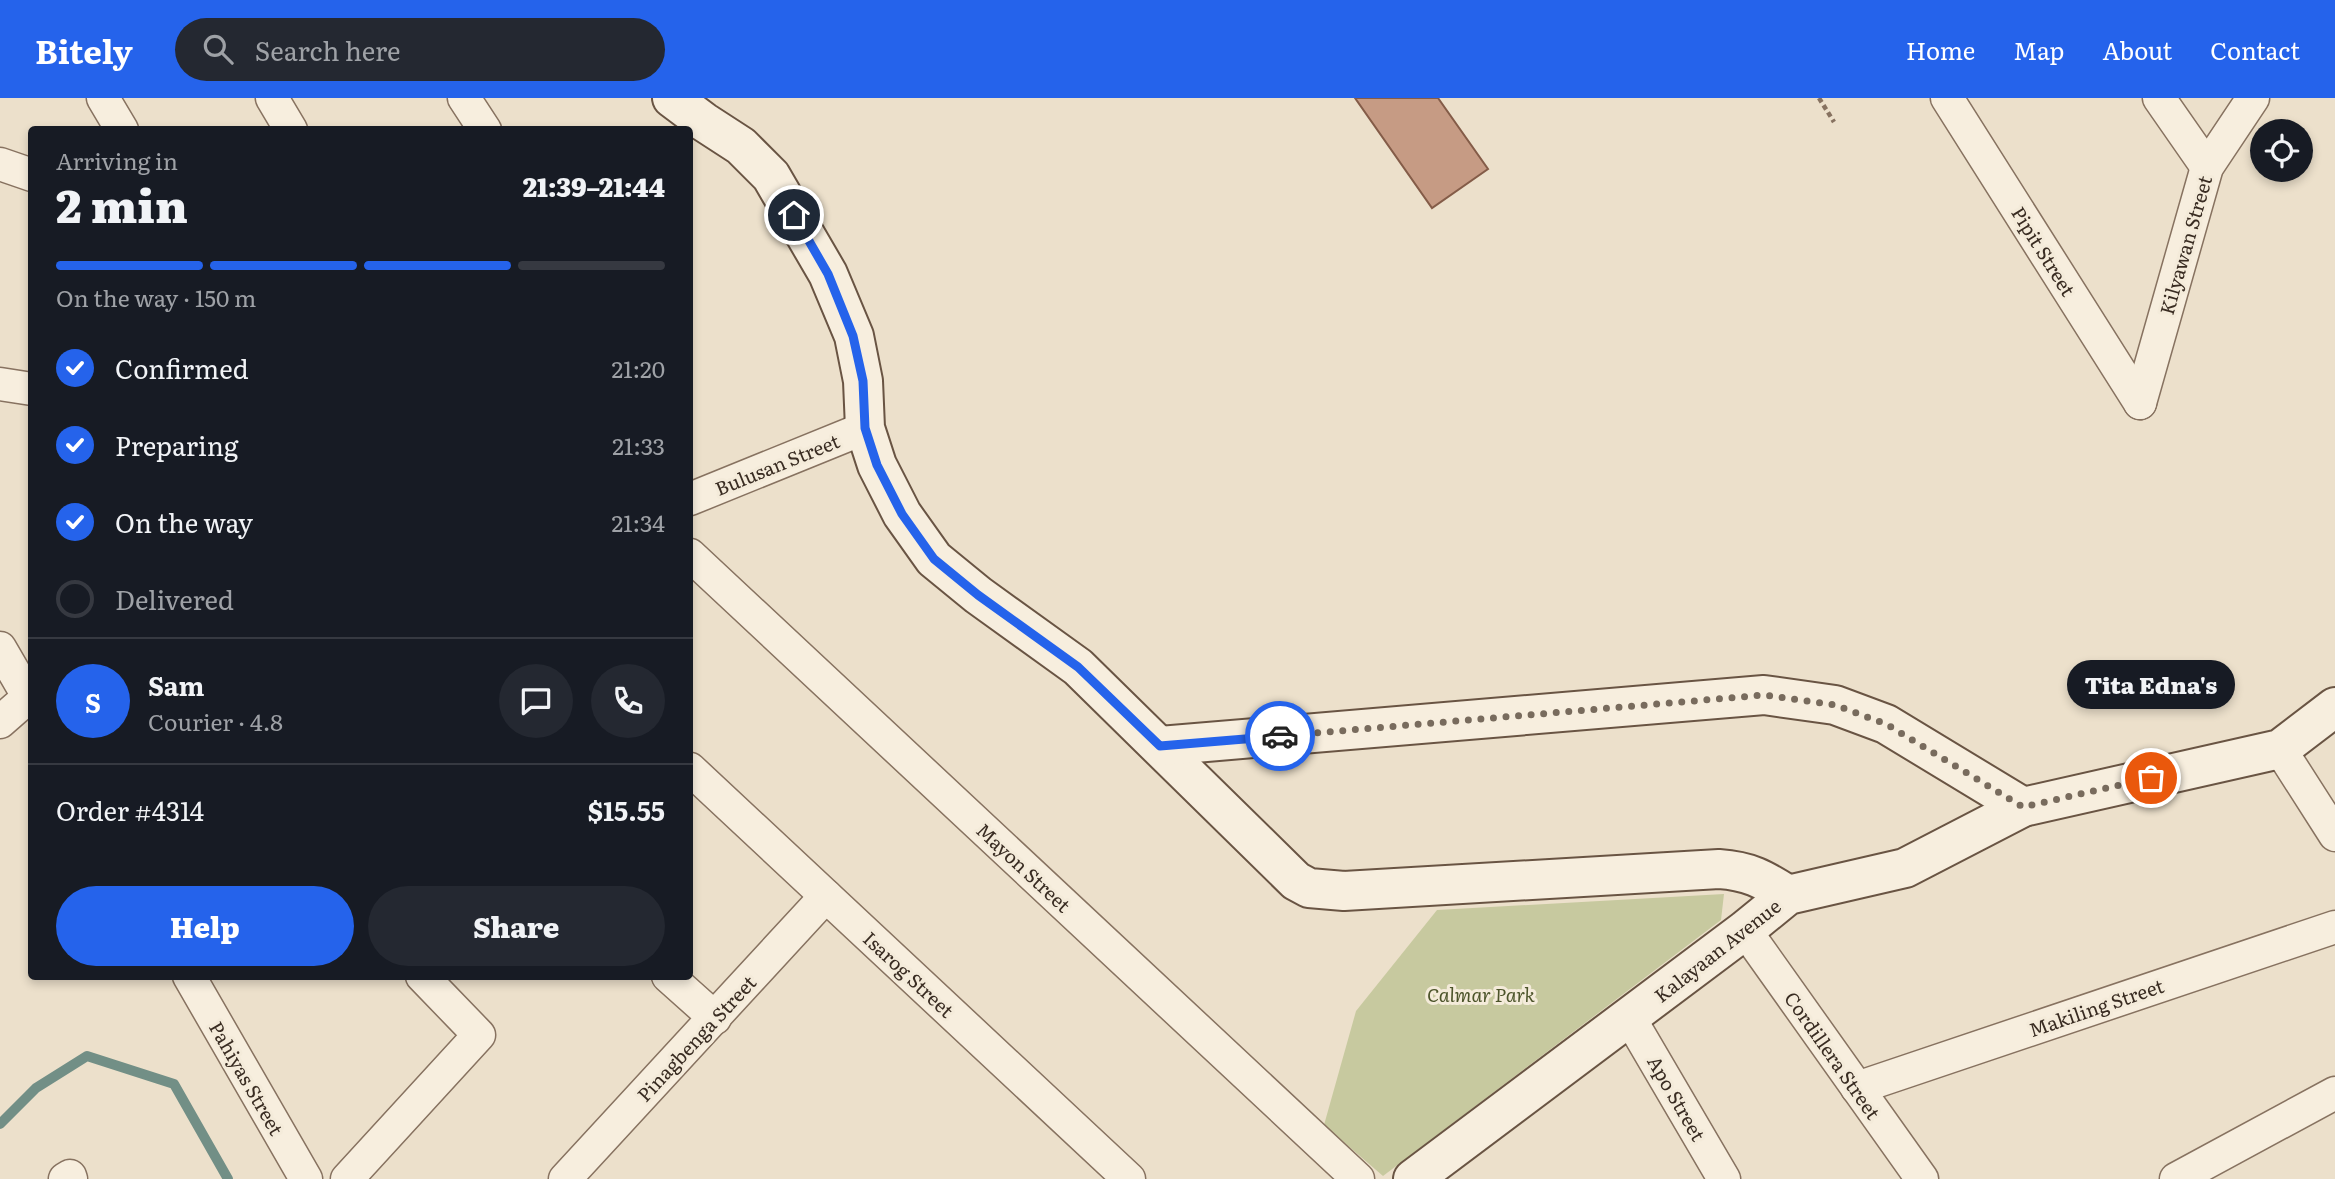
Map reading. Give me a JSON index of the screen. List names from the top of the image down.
{
  "streets": {
    "street": [
      "Kilyawan Street",
      "Pipit Street",
      "Bulusan Street",
      "Mayon Street",
      "Kalayaan Avenue",
      "Isarog Street",
      "Makiling Street",
      "Pinagbenga Street",
      "Cordillera Street",
      "Pahiyas Street",
      "Apo Street"
    ]
  },
  "crossings": [
    ["Kilyawan Street", "Pipit Street"],
    ["Kalayaan Avenue", "Cordillera Street"],
    ["Kalayaan Avenue", "Apo Street"],
    ["Isarog Street", "Pinagbenga Street"],
    ["Makiling Street", "Cordillera Street"]
  ],
  "parks": ["Calmar Park"],
  "places": ["Tita Edna's"],
  "page": {
    "header": "Bitely",
    "search": "Search here",
    "nav": [
      "Home",
      "Map",
      "About",
      "Contact"
    ],
    "heading": ["2 min", "Arriving in", "21:39–21:44"],
    "panel": [
      "Sam",
      "Courier · 4.8",
      "Order #4314",
      "$15.55"
    ],
    "bar": "On the way · 150 m",
    "list": [
      ["Confirmed", "21:20"],
      ["Preparing", "21:33"],
      ["On the way", "21:34"],
      "Delivered"
    ],
    "bubble": "Tita Edna's",
    "round": "S",
    "buttons": ["Help", "Share"]
  }
}
